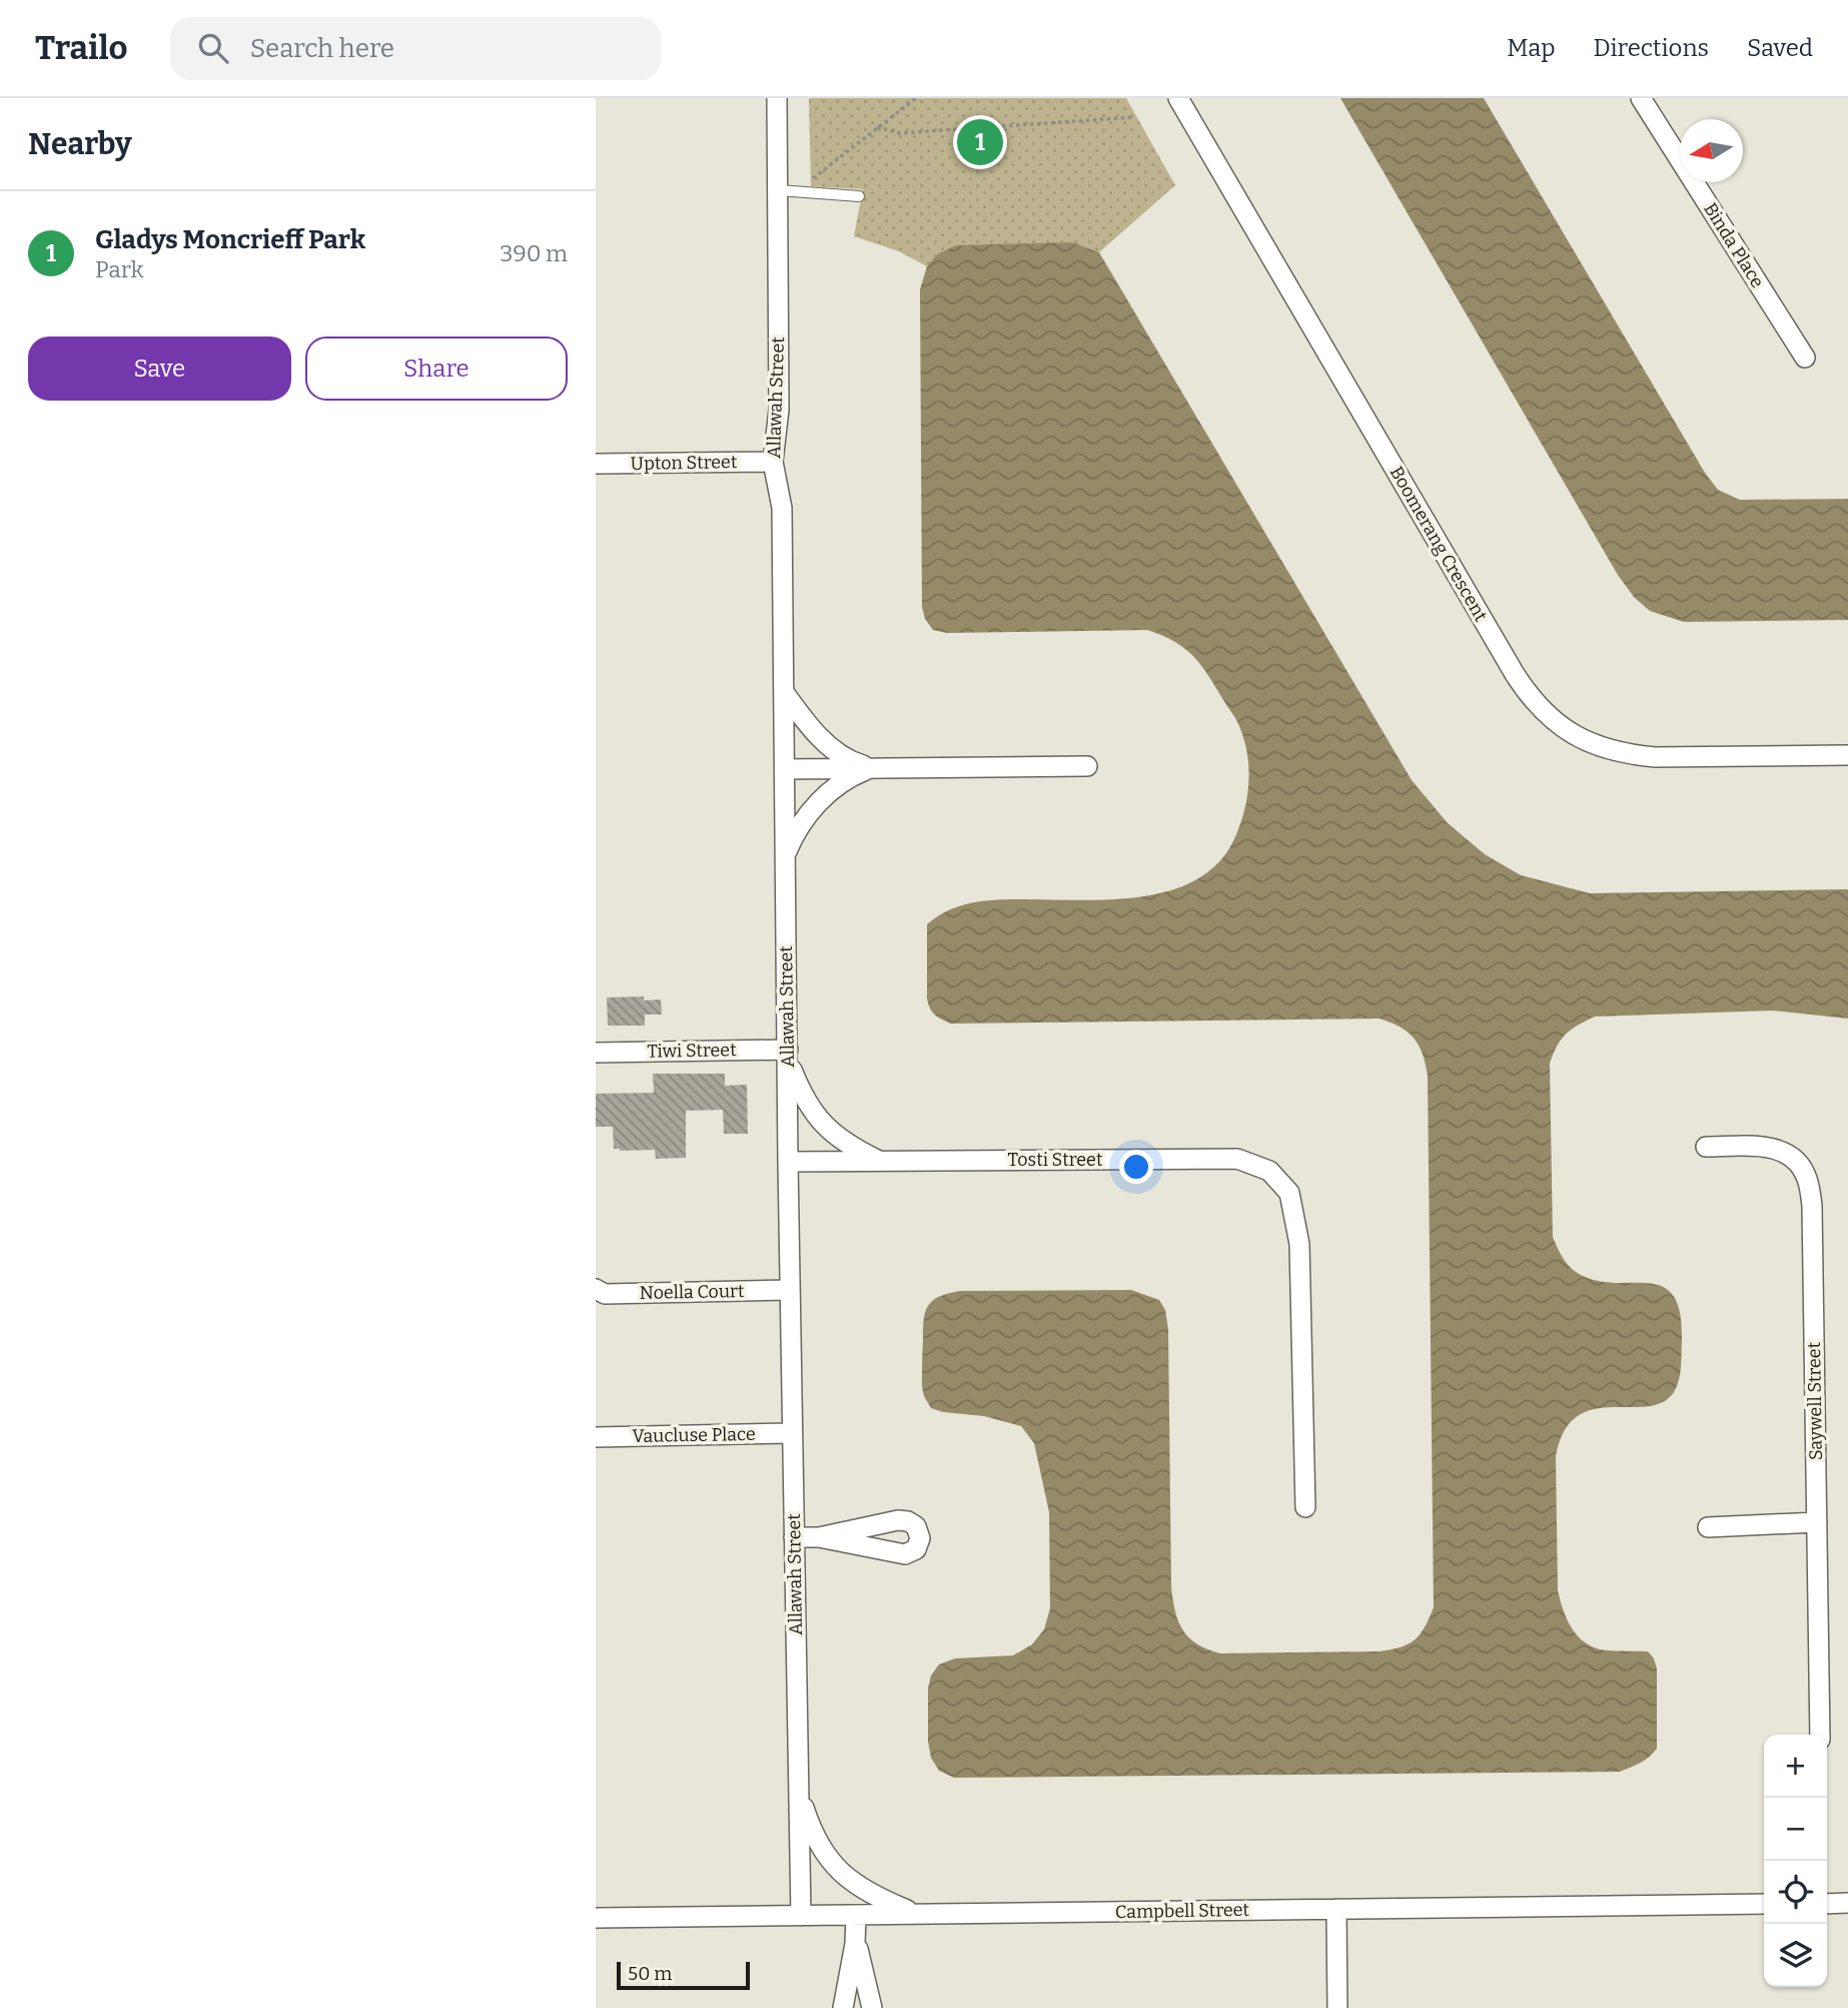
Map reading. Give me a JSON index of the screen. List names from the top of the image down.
{
  "streets": {
    "street": [
      "Binda Place",
      "Allawah Street",
      "Upton Street",
      "Boomerang Crescent",
      "Tiwi Street",
      "Tosti Street",
      "Noella Court",
      "Saywell Street",
      "Vaucluse Place",
      "Campbell Street"
    ]
  },
  "crossings": [
    ["Allawah Street", "Upton Street"],
    ["Allawah Street", "Tiwi Street"],
    ["Allawah Street", "Tosti Street"],
    ["Allawah Street", "Noella Court"],
    ["Allawah Street", "Vaucluse Place"],
    ["Allawah Street", "Campbell Street"]
  ],
  "scale_bar": "50 m",
  "north": "left",
  "page": {
    "header": "Trailo",
    "search": "Search here",
    "nav": ["Map", "Directions", "Saved"],
    "heading": "Nearby",
    "pins": "1",
    "list": [
      {
        "mark": "1",
        "name": "Gladys Moncrieff Park",
        "note": "Park",
        "value": "390 m"
      }
    ],
    "buttons": ["Save", "Share"],
    "map_buttons": ["+", "−"],
    "scale": "50 m"
  }
}
